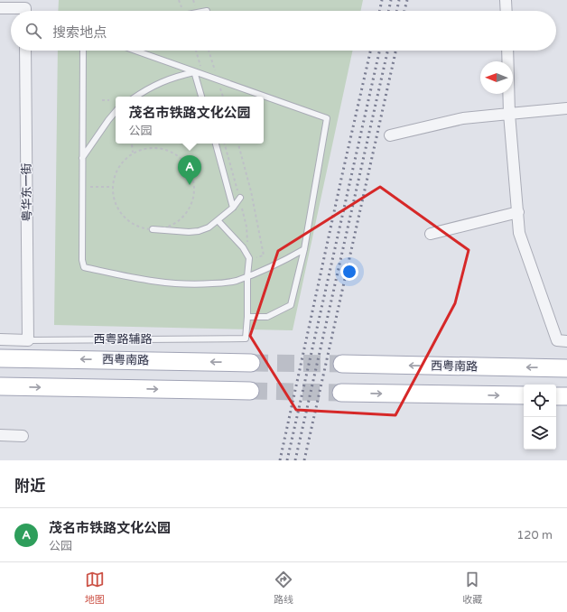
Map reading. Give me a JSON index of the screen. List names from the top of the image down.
{
  "streets": {
    "main road": ["西粤南路"],
    "street": ["粤华东一街", "西粤路辅路"]
  },
  "crossings": [
    ["粤华东一街", "西粤路辅路"]
  ],
  "north": "left",
  "page": {
    "search": "搜索地点",
    "popup": ["茂名市铁路文化公园", "公园"],
    "pins": "A",
    "heading": "附近",
    "list": [
      {
        "mark": "A",
        "name": "茂名市铁路文化公园",
        "note": "公园",
        "value": "120 m"
      }
    ],
    "nav": ["地图", "路线", "收藏"]
  }
}
